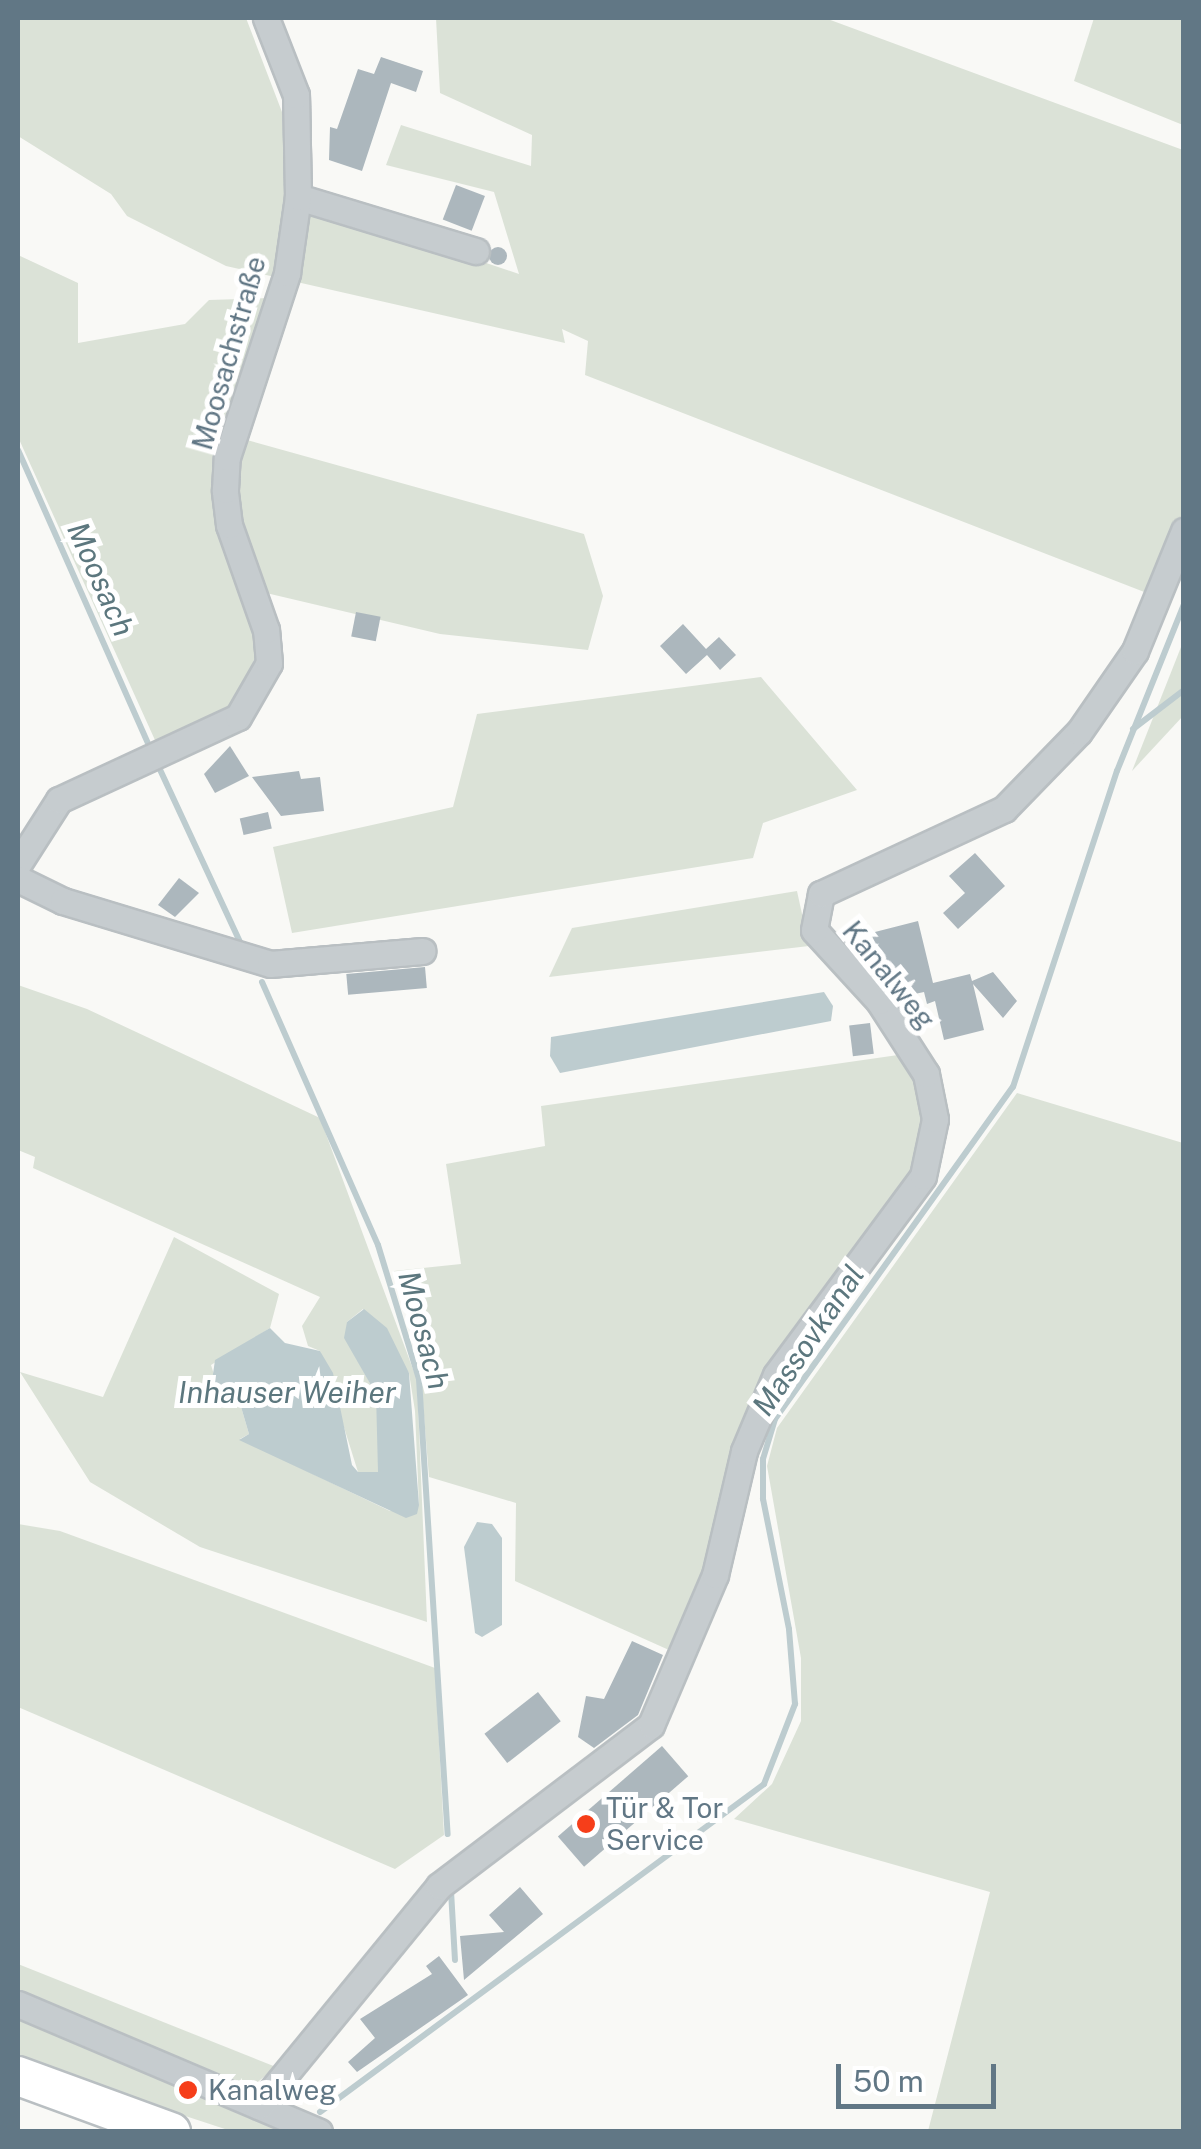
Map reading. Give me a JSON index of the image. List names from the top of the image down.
{
  "streets": {
    "street": ["Moosachstraße", "Kanalweg"]
  },
  "water": ["Moosach", "Massovkanal", "Inhauser Weiher"],
  "places": ["Tür & Tor Service", "Kanalweg"],
  "scale_bar": "50 m"
}
